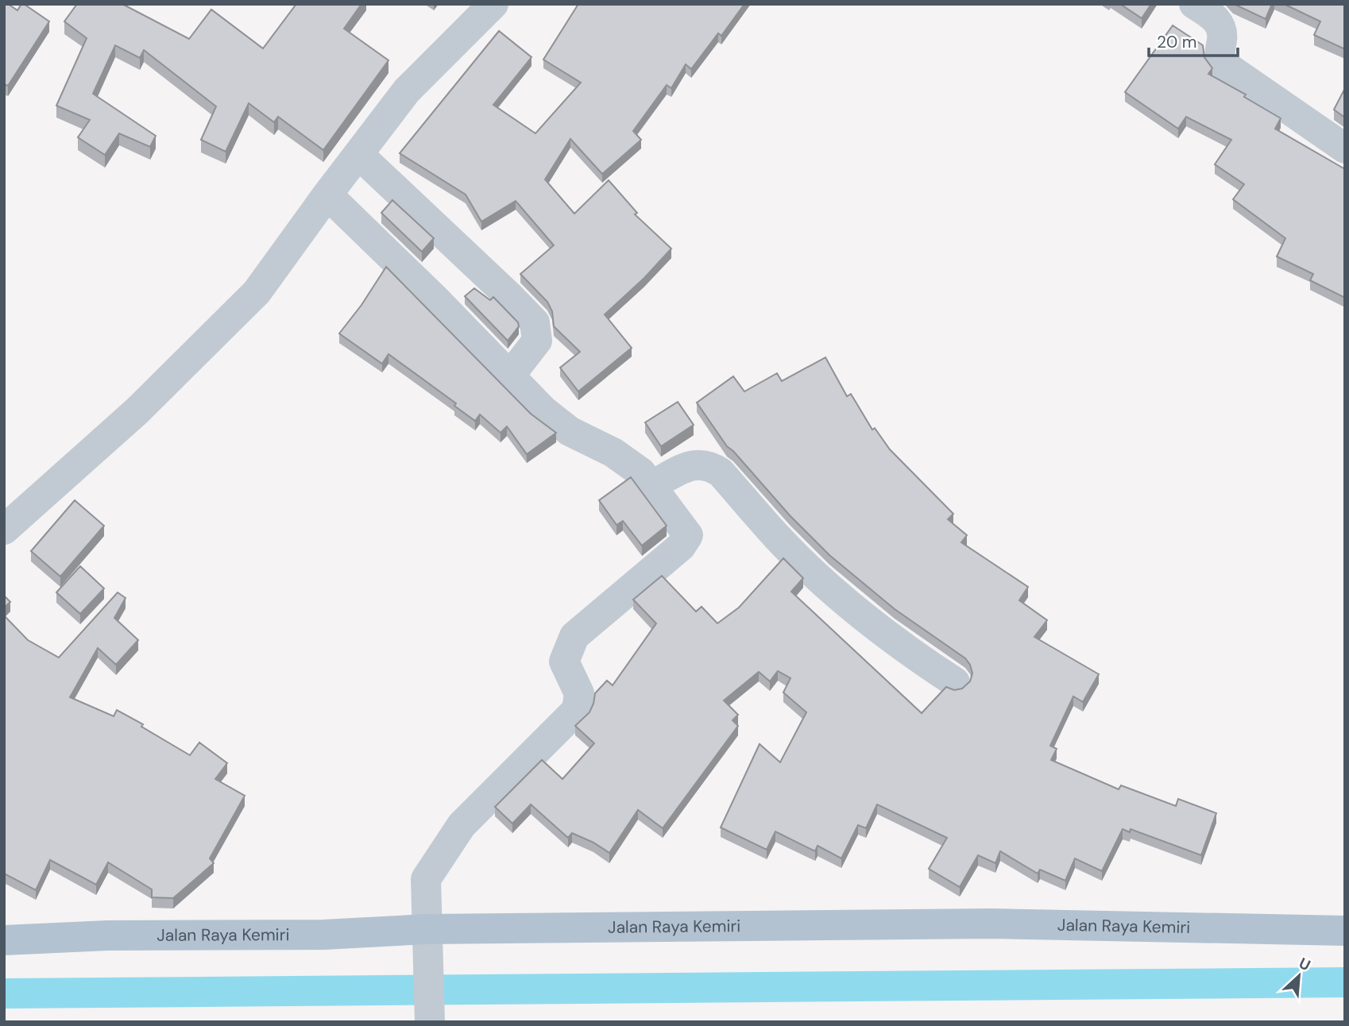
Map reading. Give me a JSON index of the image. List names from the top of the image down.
{
  "streets": {
    "main road": ["Jalan Raya Kemiri"]
  },
  "scale_bar": "20 m",
  "north": "top right"
}
